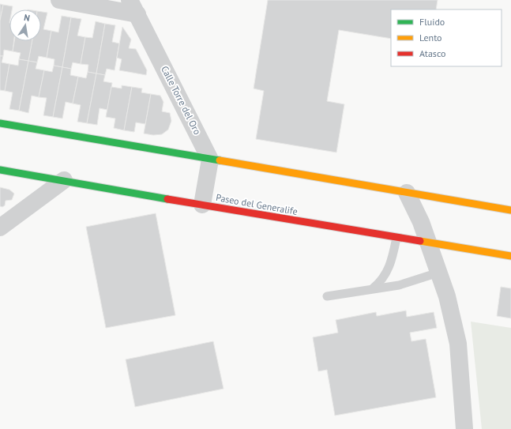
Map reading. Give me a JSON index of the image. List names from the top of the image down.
{
  "streets": {
    "street": ["Calle Torre del Oro", "Paseo del Generalife"]
  },
  "legend": ["Fluido", "Lento", "Atasco"],
  "north": "top"
}
